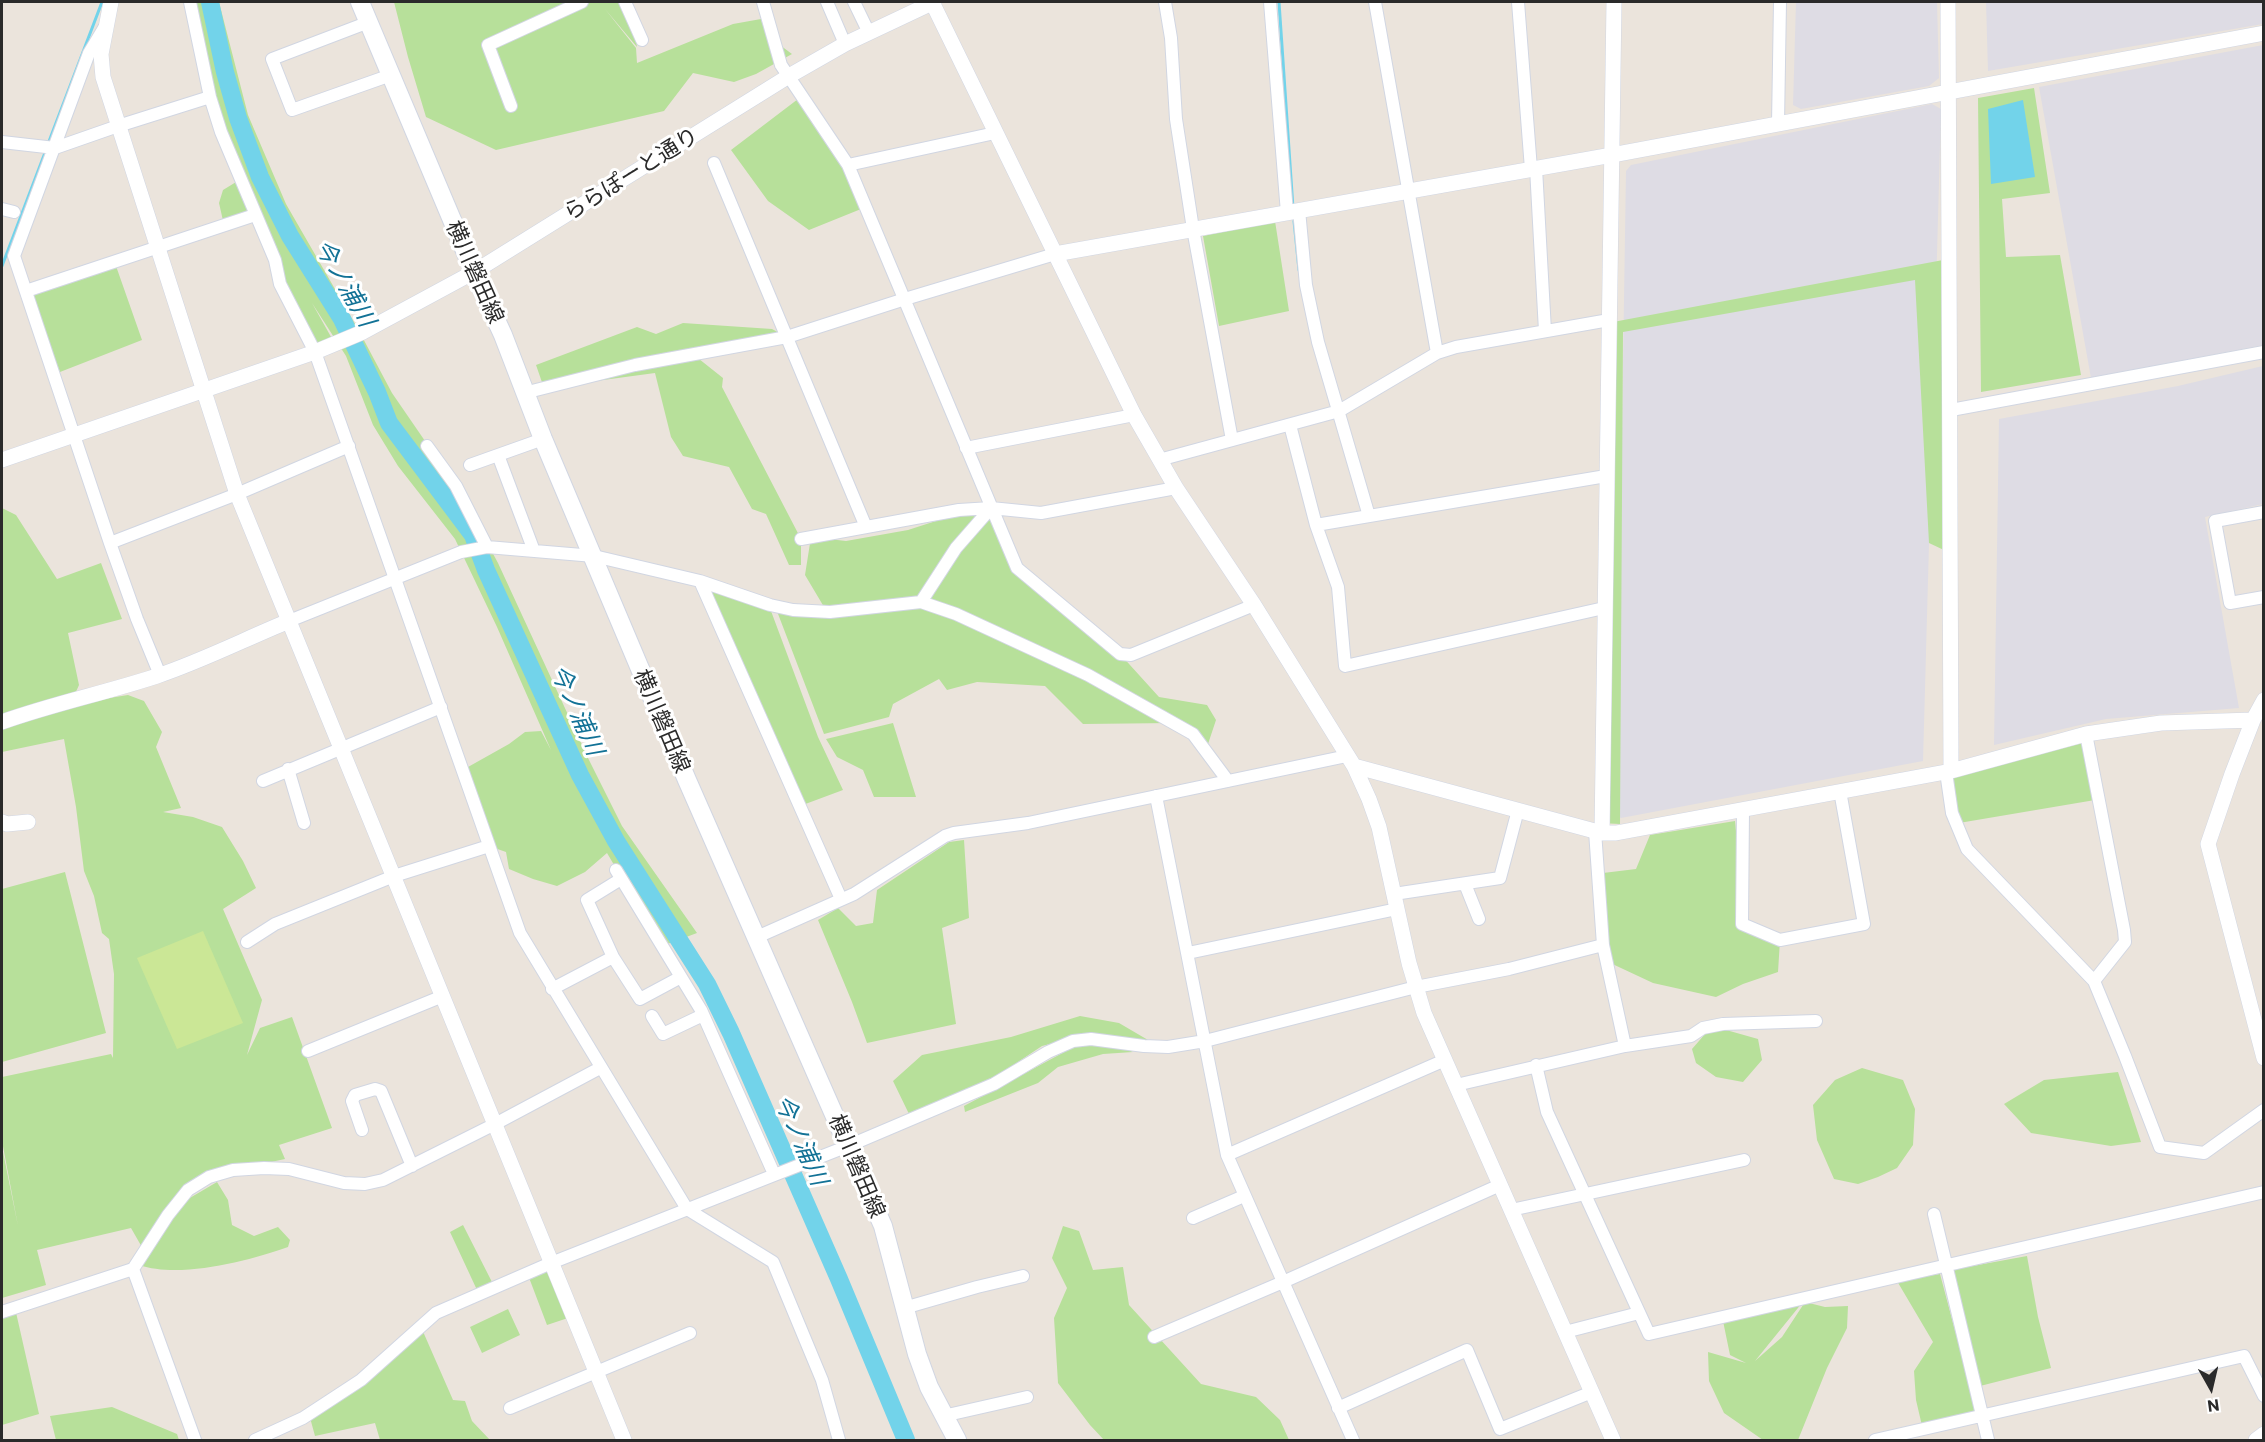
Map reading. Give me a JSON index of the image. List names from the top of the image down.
{
  "streets": {
    "main road": ["横川磐田線"],
    "street": ["ららぽーと通り"]
  },
  "crossings": [
    ["ららぽーと通り", "横川磐田線"]
  ],
  "water": ["今ノ浦川"],
  "north": "bottom"
}
